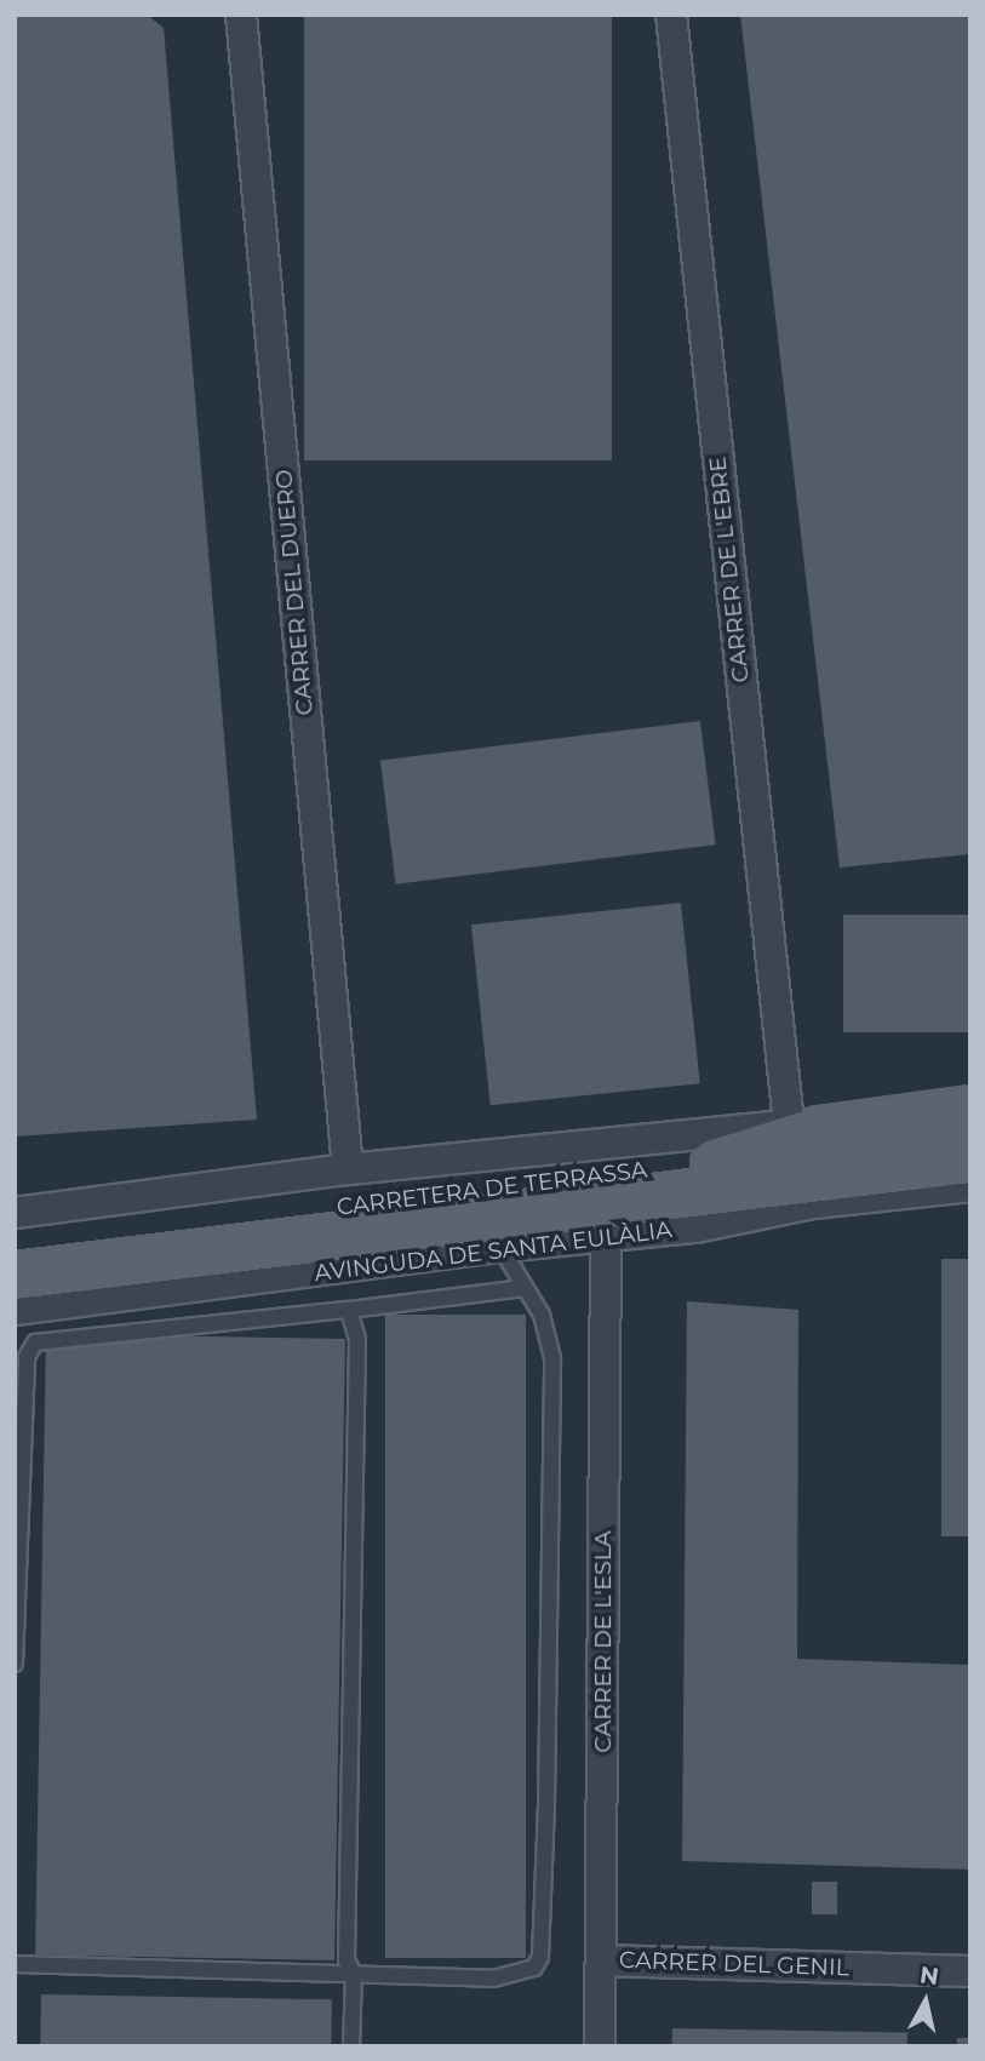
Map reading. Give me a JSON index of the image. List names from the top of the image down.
{
  "streets": {
    "main road": ["CARRETERA DE TERRASSA"],
    "street": [
      "CARRER DE L'EBRE",
      "CARRER DEL DUERO",
      "AVINGUDA DE SANTA EULÀLIA",
      "CARRER DE L'ESLA",
      "CARRER DEL GENIL"
    ]
  },
  "crossings": [
    ["CARRETERA DE TERRASSA", "AVINGUDA DE SANTA EULÀLIA"],
    ["CARRETERA DE TERRASSA", "CARRER DE L'ESLA"],
    ["AVINGUDA DE SANTA EULÀLIA", "CARRER DE L'ESLA"],
    ["CARRER DE L'ESLA", "CARRER DEL GENIL"]
  ],
  "north": "top"
}
